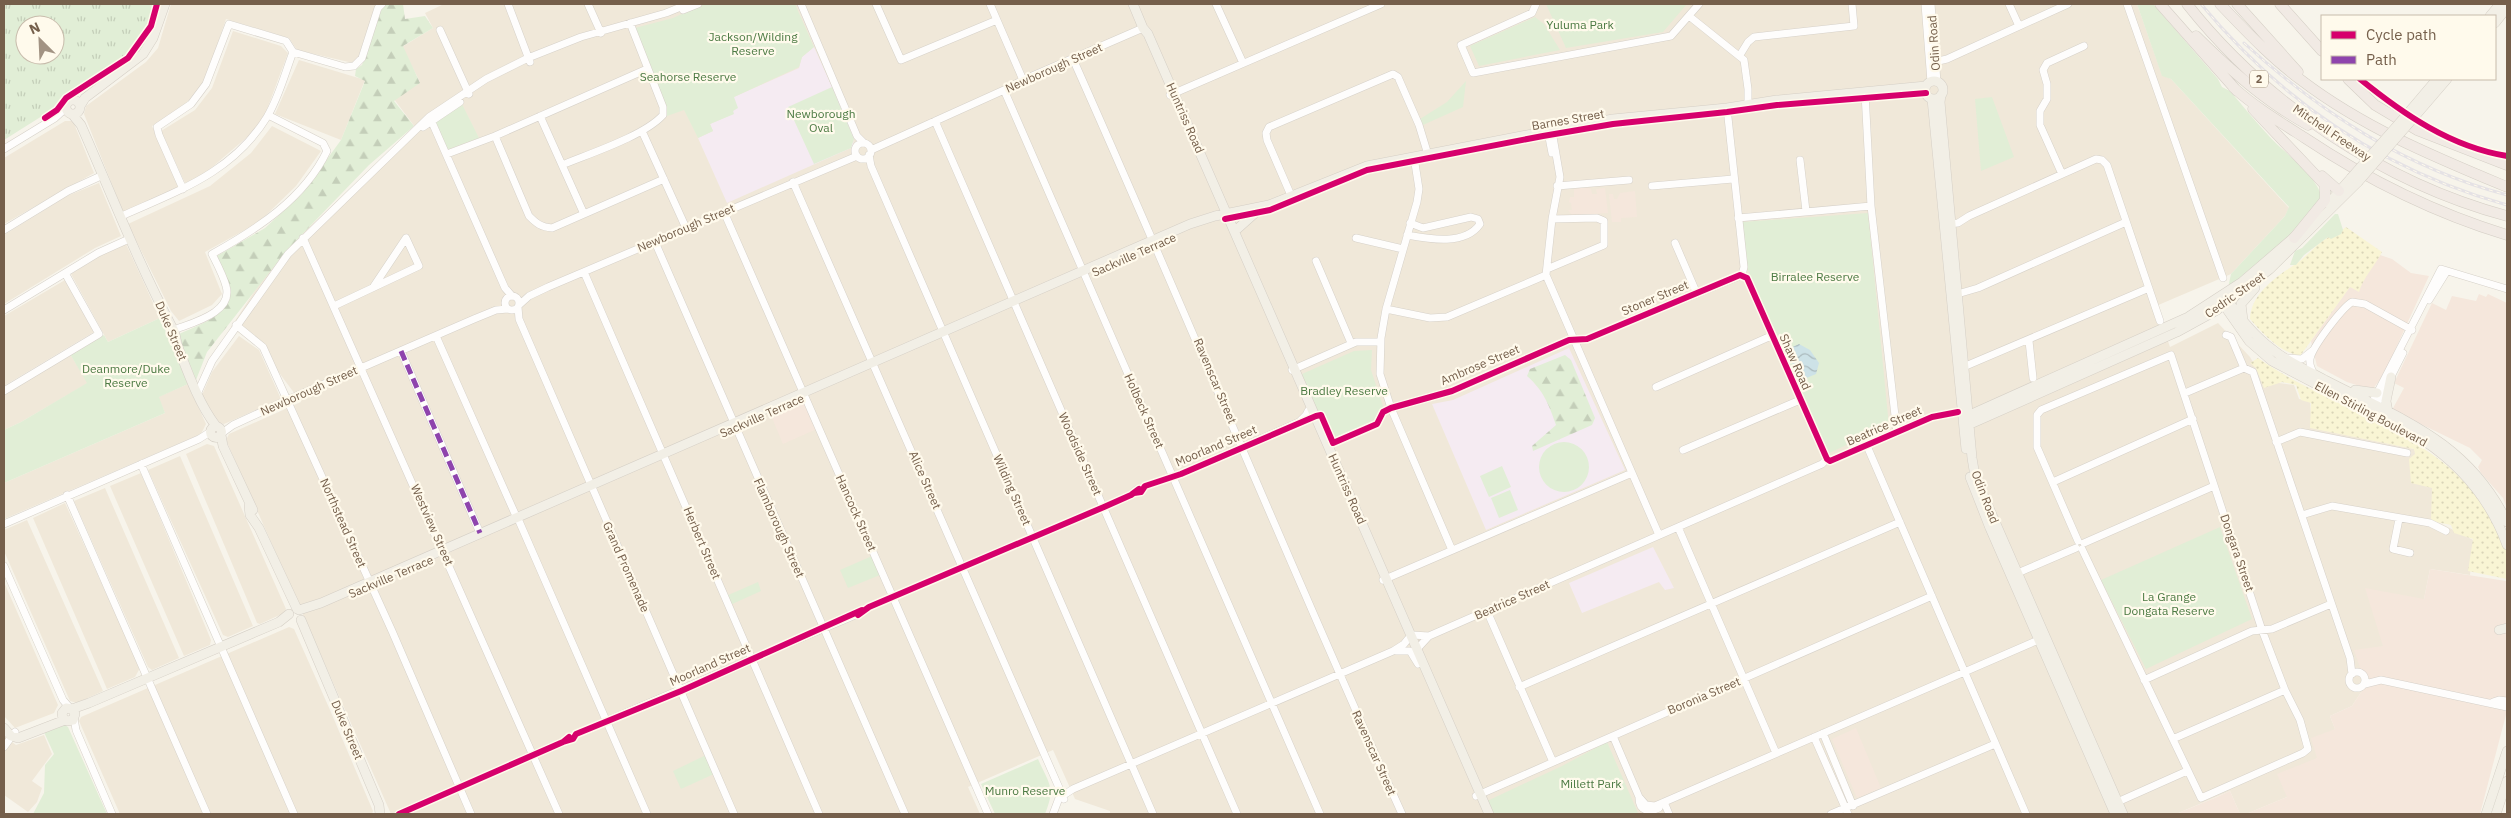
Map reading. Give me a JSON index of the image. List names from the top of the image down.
{
  "streets": {
    "highway": ["2", "Mitchell Freeway"],
    "main road": [
      "Odin Road",
      "Huntriss Road",
      "Barnes Street",
      "Sackville Terrace",
      "Cedric Street",
      "Duke Street",
      "Ellen Stirling Boulevard"
    ],
    "street": [
      "Newborough Street",
      "Stoner Street",
      "Shaw Road",
      "Ambrose Street",
      "Ravenscar Street",
      "Holbeck Street",
      "Beatrice Street",
      "Moorland Street",
      "Woodside Street",
      "Alice Street",
      "Wilding Street",
      "Hancock Street",
      "Northstead Street",
      "Westview Street",
      "Flamborough Street",
      "Herbert Street",
      "Dongara Street",
      "Grand Promenade",
      "Boronia Street"
    ]
  },
  "crossings": [
    ["Odin Road", "Barnes Street"],
    ["Odin Road", "Cedric Street"],
    ["Newborough Street", "Huntriss Road"],
    ["Newborough Street", "Duke Street"],
    ["Newborough Street", "Ravenscar Street"],
    ["Newborough Street", "Holbeck Street"],
    ["Newborough Street", "Woodside Street"],
    ["Newborough Street", "Alice Street"],
    ["Newborough Street", "Wilding Street"],
    ["Newborough Street", "Hancock Street"],
    ["Newborough Street", "Northstead Street"],
    ["Newborough Street", "Westview Street"],
    ["Newborough Street", "Flamborough Street"],
    ["Newborough Street", "Herbert Street"],
    ["Newborough Street", "Grand Promenade"],
    ["Huntriss Road", "Barnes Street"],
    ["Huntriss Road", "Sackville Terrace"],
    ["Huntriss Road", "Beatrice Street"],
    ["Huntriss Road", "Moorland Street"],
    ["Huntriss Road", "Boronia Street"],
    ["Barnes Street", "Sackville Terrace"],
    ["Sackville Terrace", "Duke Street"],
    ["Sackville Terrace", "Ravenscar Street"],
    ["Sackville Terrace", "Holbeck Street"],
    ["Sackville Terrace", "Woodside Street"],
    ["Sackville Terrace", "Alice Street"],
    ["Sackville Terrace", "Wilding Street"],
    ["Sackville Terrace", "Hancock Street"],
    ["Sackville Terrace", "Northstead Street"],
    ["Sackville Terrace", "Westview Street"],
    ["Sackville Terrace", "Flamborough Street"],
    ["Sackville Terrace", "Herbert Street"],
    ["Sackville Terrace", "Grand Promenade"],
    ["Cedric Street", "Ellen Stirling Boulevard"],
    ["Stoner Street", "Shaw Road"],
    ["Stoner Street", "Ambrose Street"],
    ["Shaw Road", "Beatrice Street"],
    ["Ravenscar Street", "Moorland Street"],
    ["Holbeck Street", "Moorland Street"],
    ["Moorland Street", "Woodside Street"],
    ["Moorland Street", "Alice Street"],
    ["Moorland Street", "Wilding Street"],
    ["Moorland Street", "Hancock Street"],
    ["Moorland Street", "Northstead Street"],
    ["Moorland Street", "Westview Street"],
    ["Moorland Street", "Flamborough Street"],
    ["Moorland Street", "Herbert Street"],
    ["Moorland Street", "Grand Promenade"]
  ],
  "parks": [
    "Yuluma Park",
    "Jackson/Wilding Reserve",
    "Seahorse Reserve",
    "Newborough Oval",
    "Birralee Reserve",
    "Deanmore/Duke Reserve",
    "Bradley Reserve",
    "La Grange Dongata Reserve",
    "Millett Park",
    "Munro Reserve"
  ],
  "legend": ["Cycle path", "Path"],
  "north": "top left"
}
